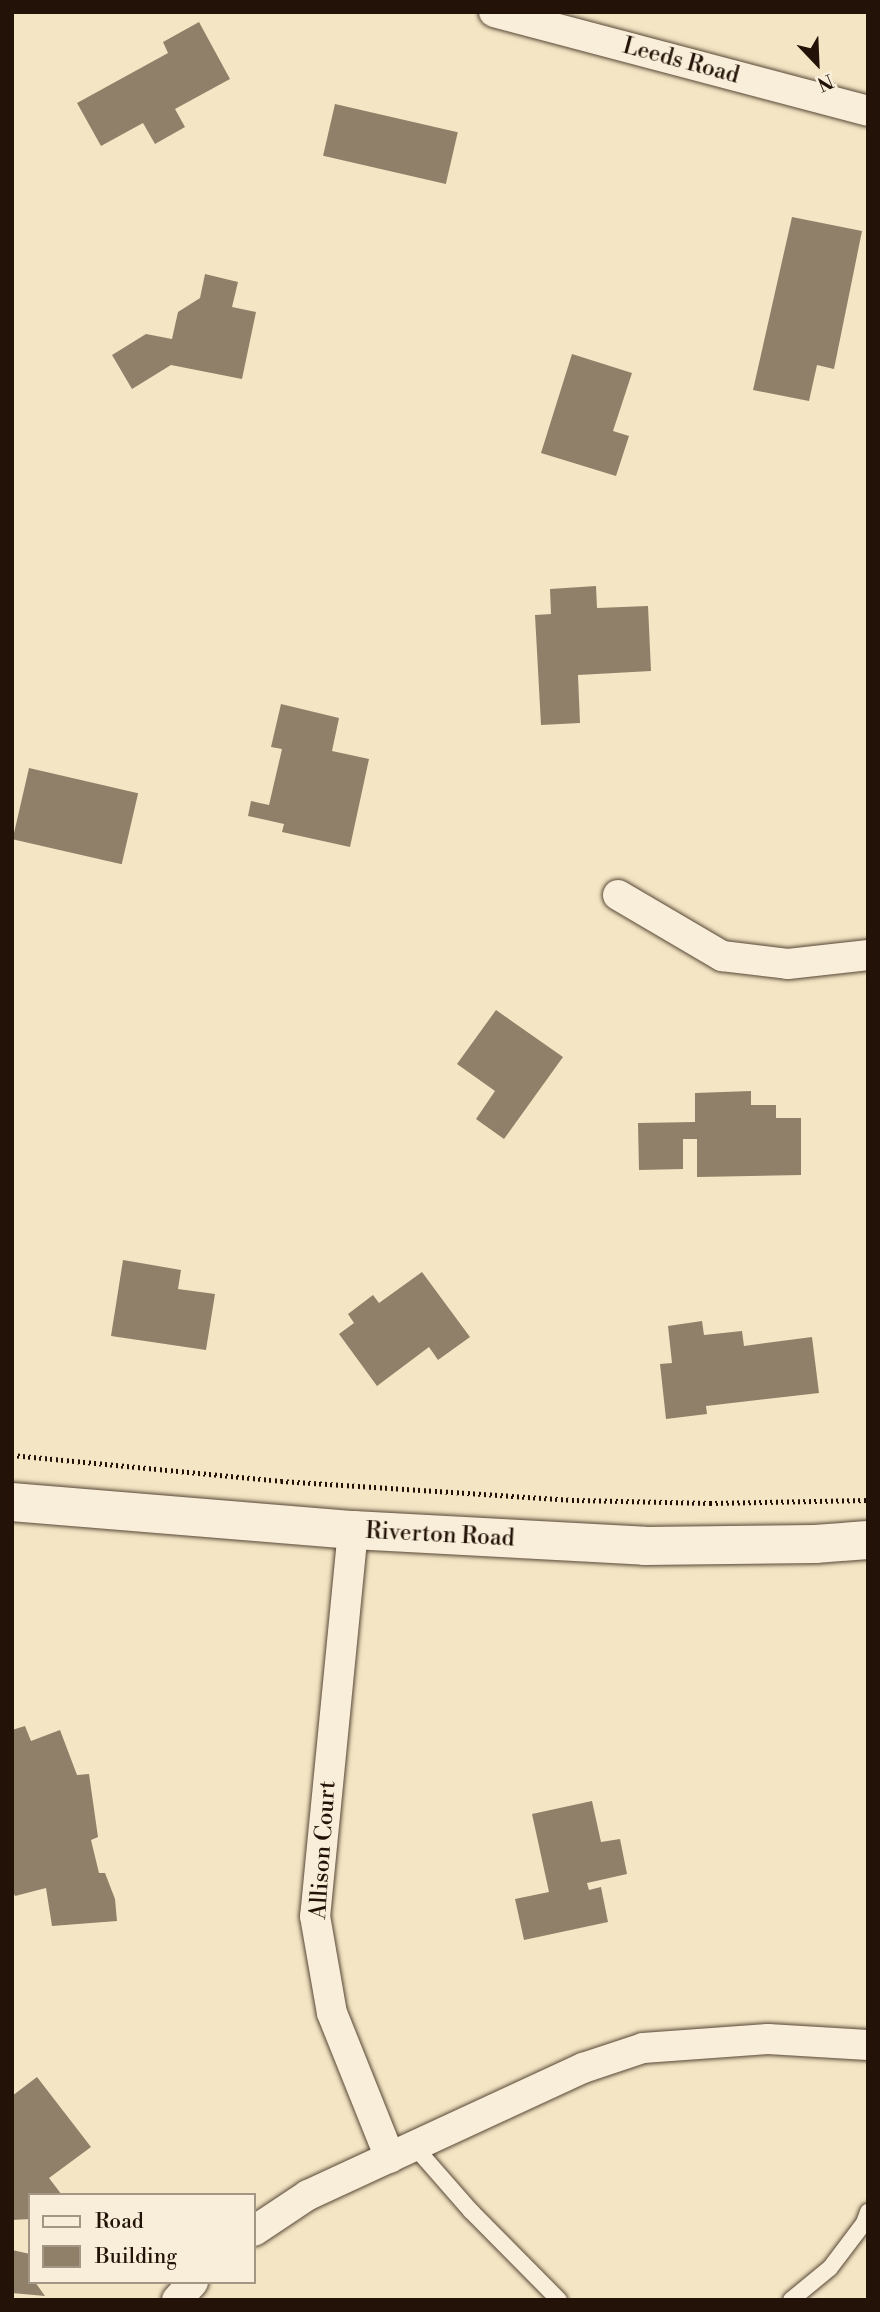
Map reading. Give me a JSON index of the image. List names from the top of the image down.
{
  "streets": {
    "main road": ["Riverton Road"],
    "street": ["Leeds Road", "Allison Court"]
  },
  "crossings": [
    ["Riverton Road", "Allison Court"]
  ],
  "legend": ["Road", "Building"],
  "north": "bottom right"
}
